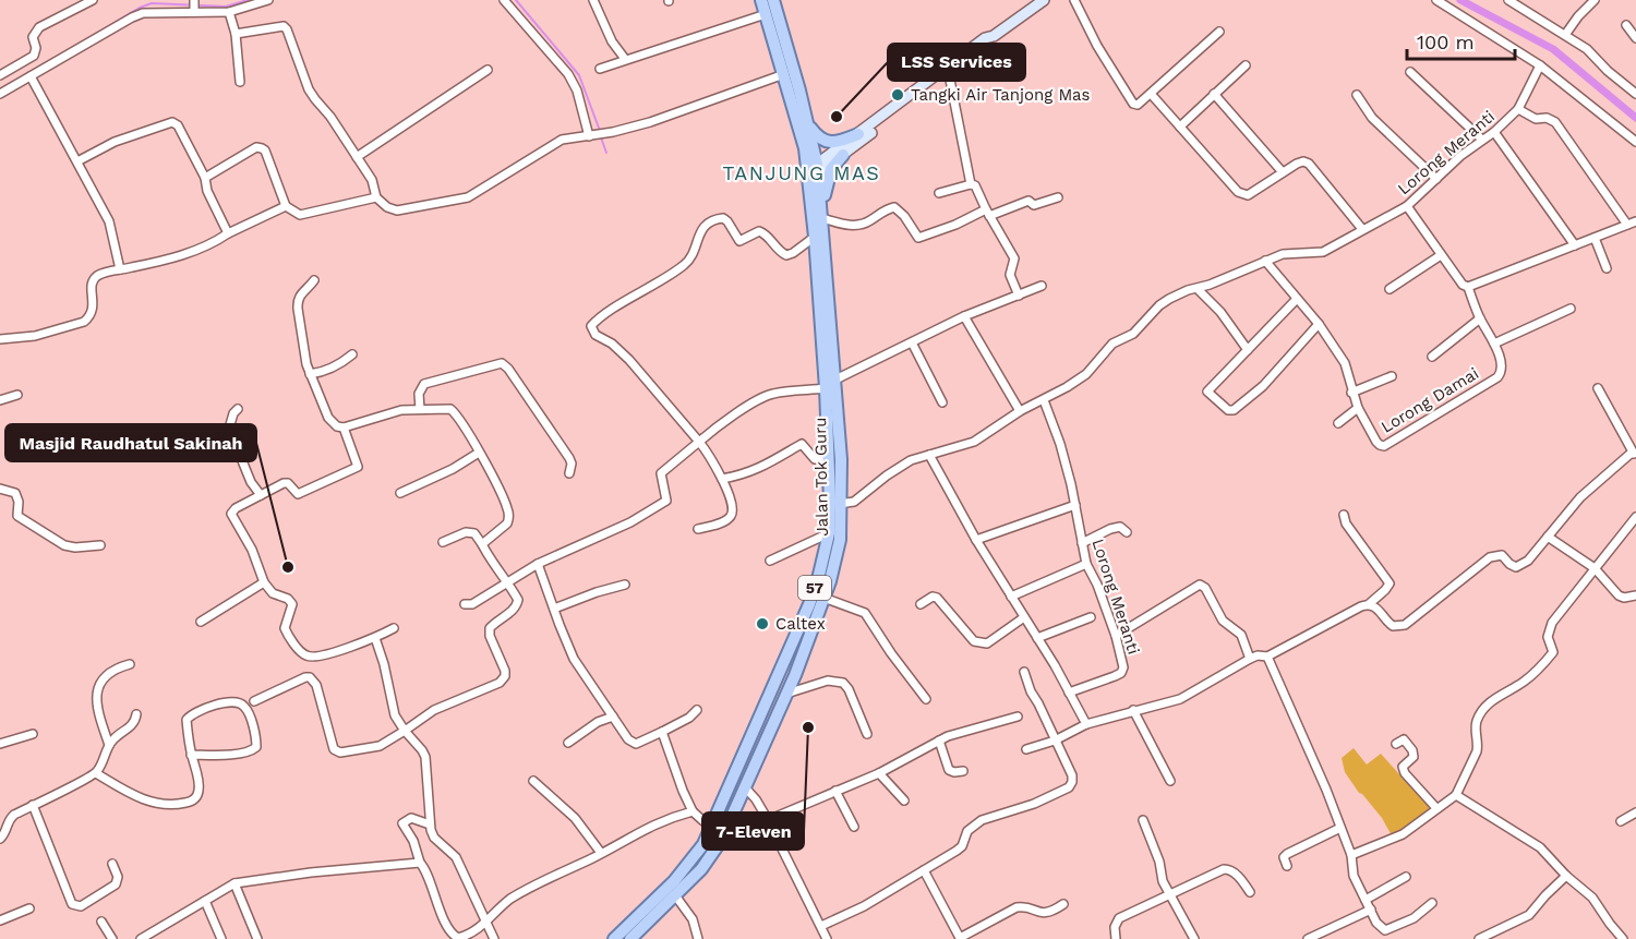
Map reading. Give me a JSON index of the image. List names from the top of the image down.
{
  "streets": {
    "main road": ["Jalan Tok Guru", "57"],
    "street": ["Lorong Meranti", "Lorong Damai"]
  },
  "crossings": [
    ["Lorong Meranti", "Lorong Damai"],
    ["Lorong Meranti", "Jalan Tok Guru"]
  ],
  "districts": ["TANJUNG MAS"],
  "places": [
    "Tangki Air Tanjong Mas",
    "LSS Services",
    "Masjid Raudhatul Sakinah",
    "Caltex",
    "7-Eleven"
  ],
  "scale_bar": "100 m"
}
